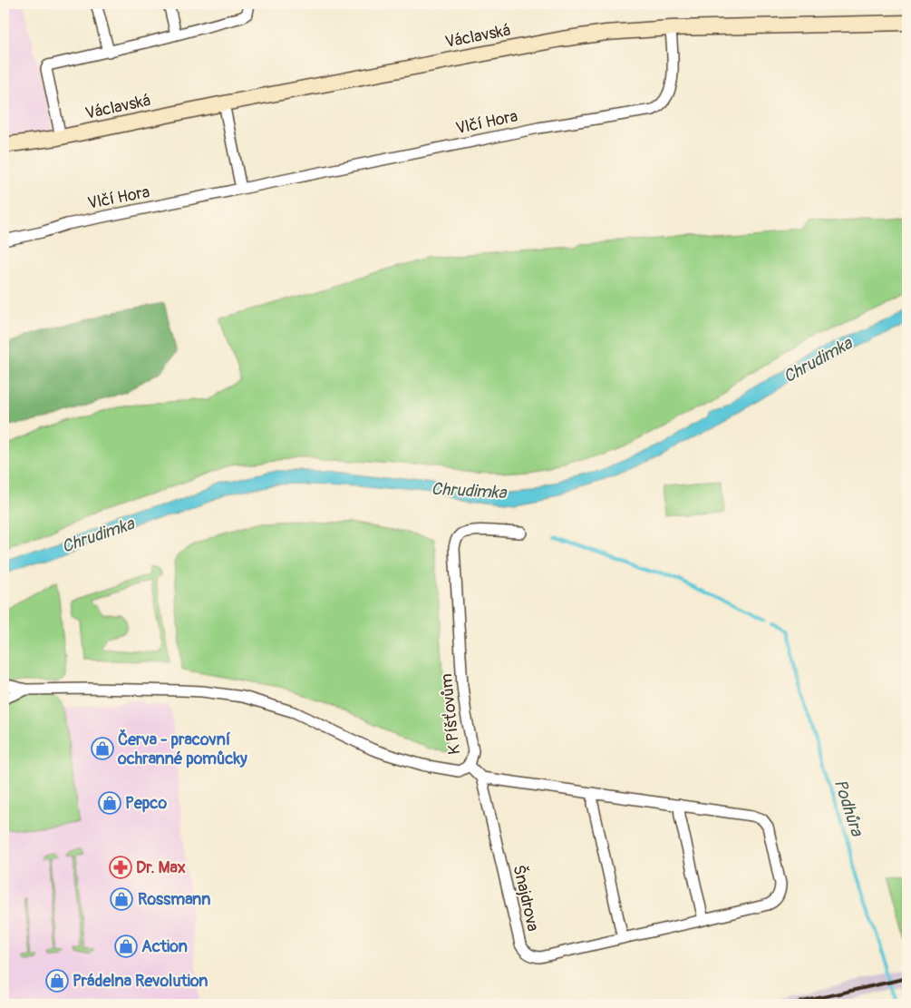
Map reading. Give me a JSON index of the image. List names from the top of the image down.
{
  "streets": {
    "street": [
      "Václavská",
      "Vlčí Hora",
      "K Píšťovům",
      "Šnajdrova"
    ]
  },
  "crossings": [
    ["Václavská", "Vlčí Hora"]
  ],
  "water": ["Chrudimka", "Podhůra"],
  "places": {
    "shop": [
      "Červa - pracovní ochranné pomůcky",
      "Pepco",
      "Rossmann",
      "Action",
      "Prádelna Revolution"
    ],
    "pharmacy": ["Dr. Max"]
  }
}
